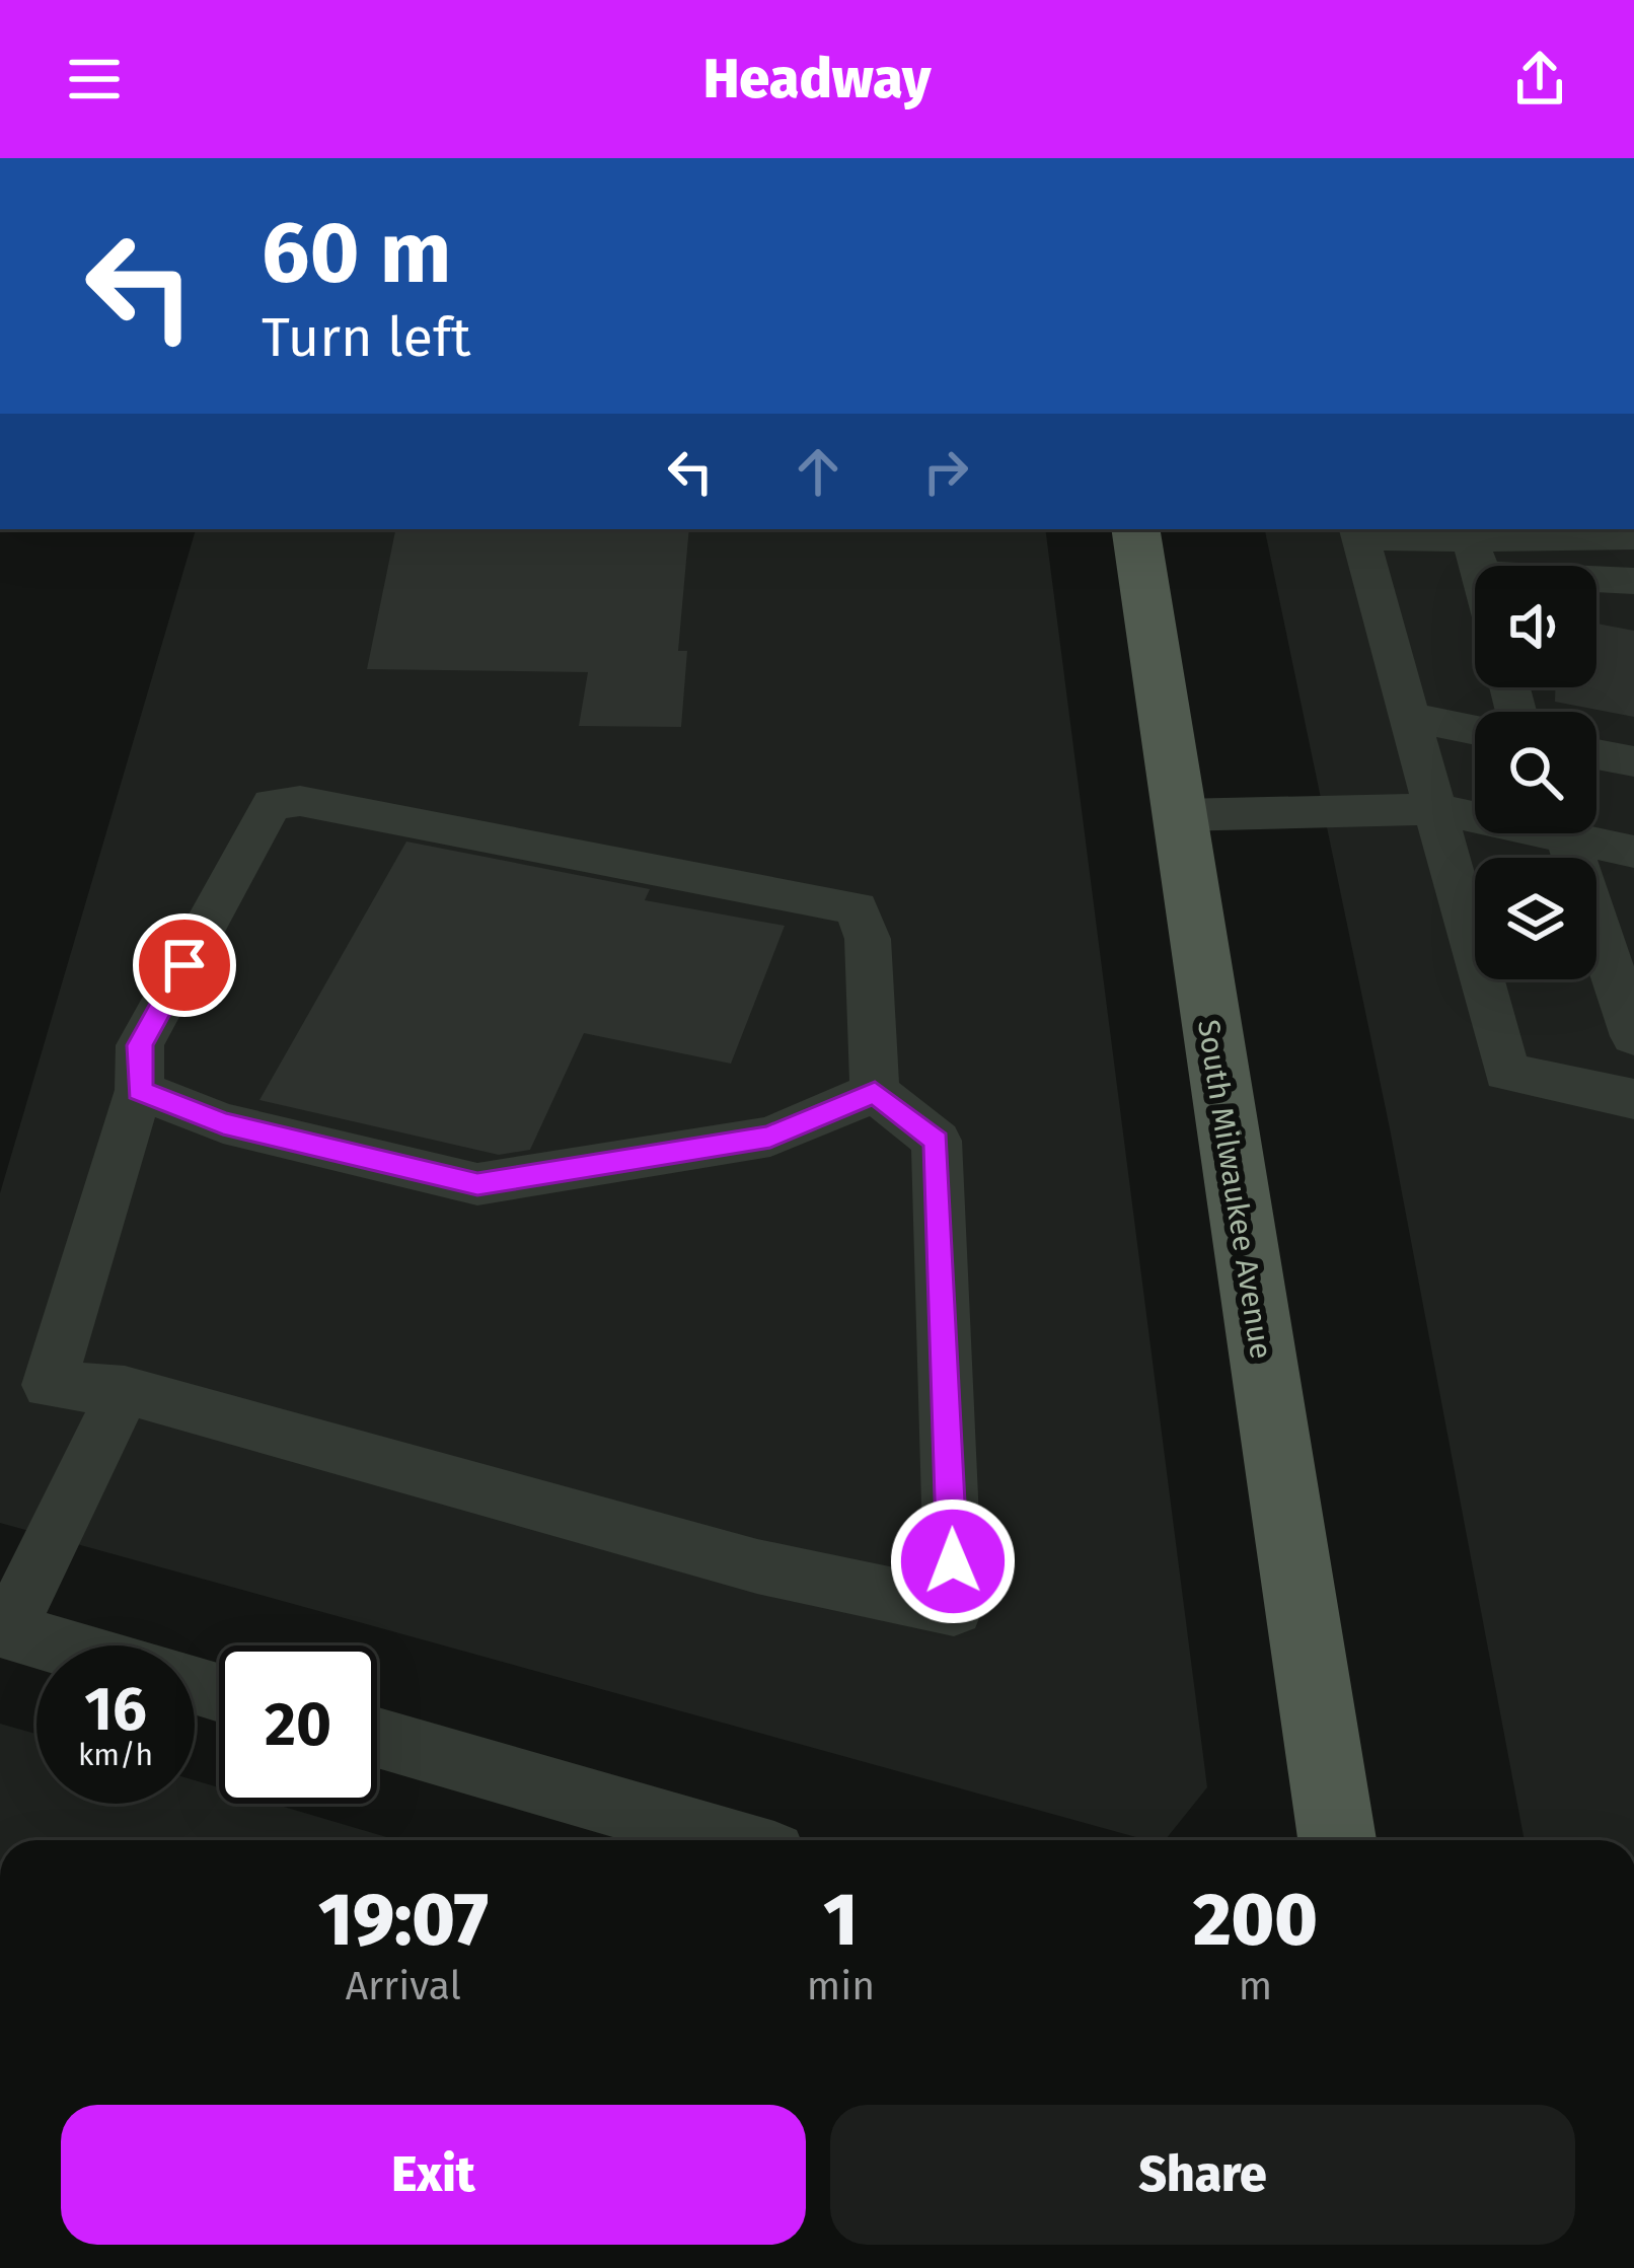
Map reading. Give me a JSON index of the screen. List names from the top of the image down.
{
  "streets": {
    "main road": ["South Milwaukee Avenue"]
  },
  "page": {
    "header": "Headway",
    "turn": ["60 m", "Turn left"],
    "speed": "16 km/h",
    "limit": "20",
    "eta": [
      "19:07",
      "Arrival",
      "1",
      "min",
      "200",
      "m"
    ],
    "buttons": ["Exit", "Share"]
  }
}
